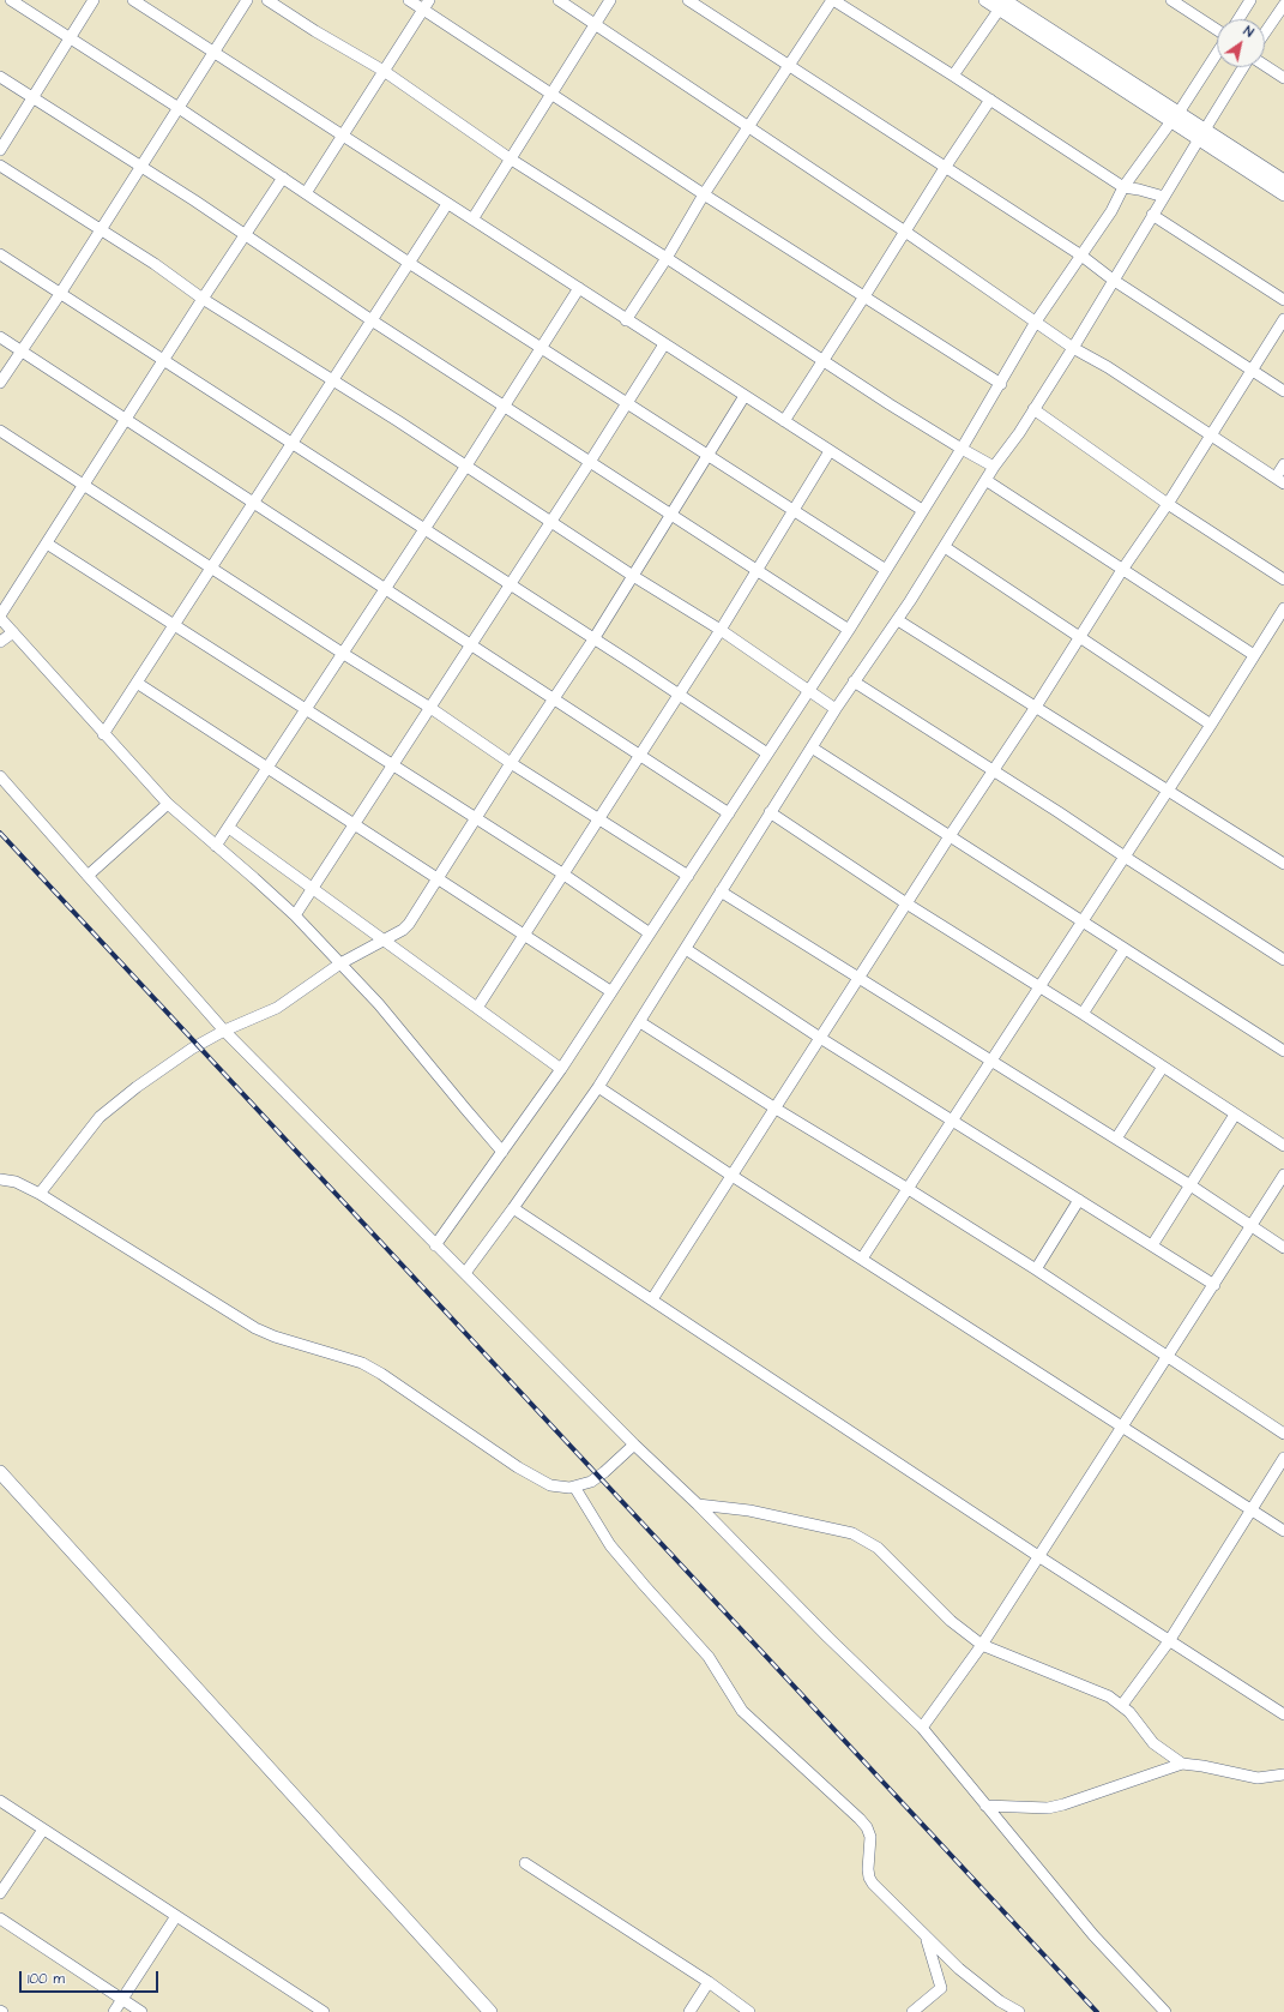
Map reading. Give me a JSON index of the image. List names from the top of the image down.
{
  "scale_bar": "100 m",
  "north": "top right"
}
